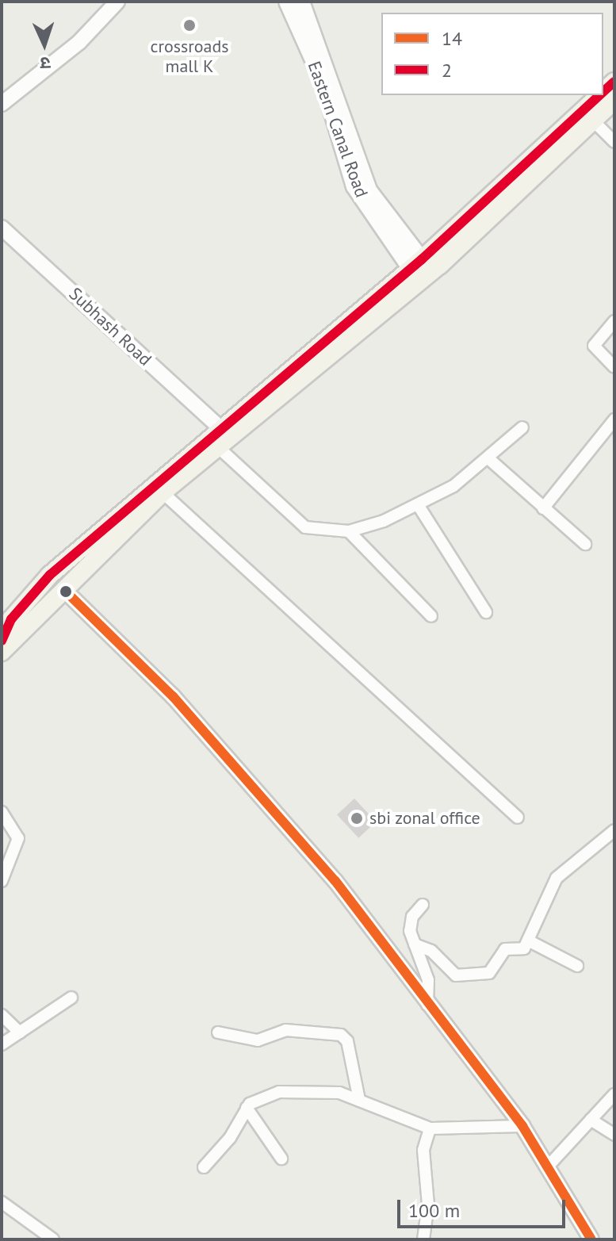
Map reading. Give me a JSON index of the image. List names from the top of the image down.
{
  "streets": {
    "main road": ["Eastern Canal Road"],
    "street": ["Subhash Road"]
  },
  "places": ["crossroads mall K", "sbi zonal office"],
  "lines": ["transit line 2", "transit line 14"],
  "legend": ["14", "2"],
  "scale_bar": "100 m",
  "north": "bottom"
}
